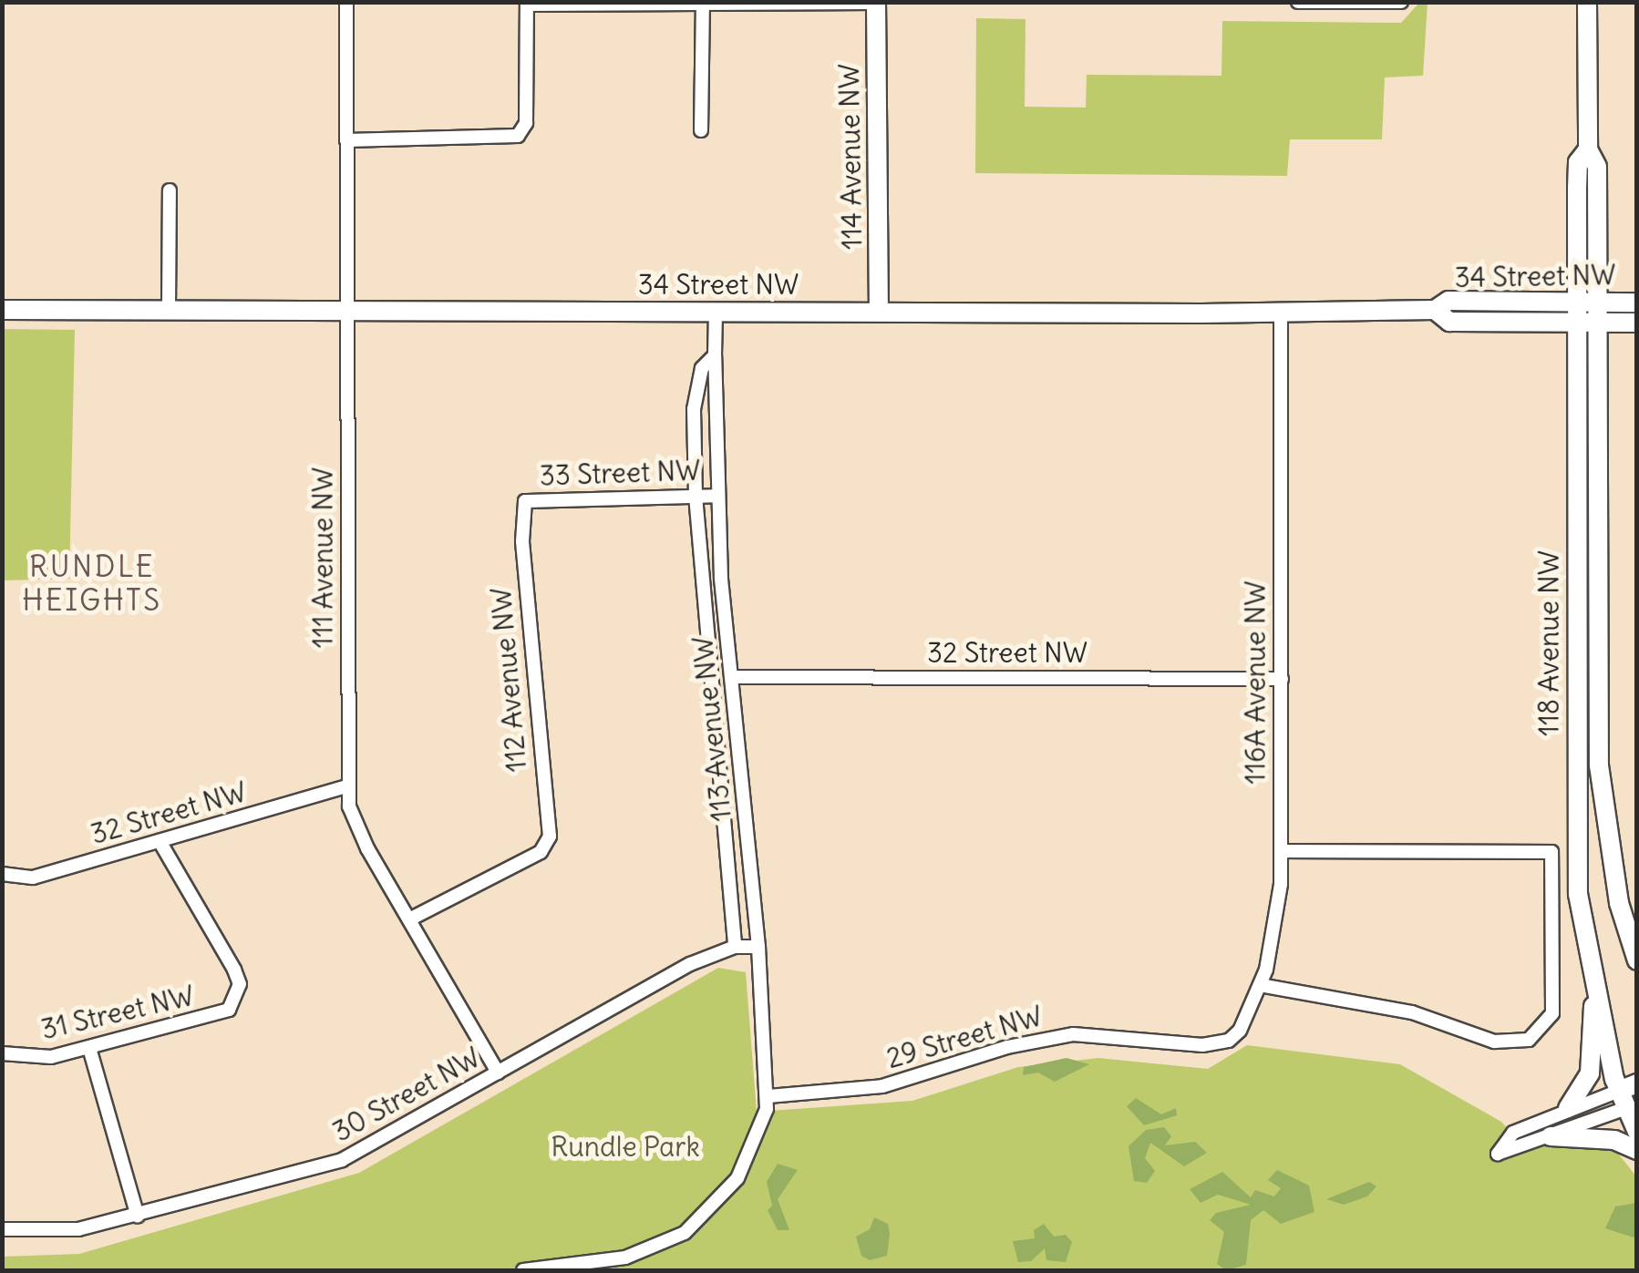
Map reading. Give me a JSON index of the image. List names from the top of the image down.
{
  "streets": {
    "street": [
      "114 Avenue NW",
      "34 Street NW",
      "33 Street NW",
      "111 Avenue NW",
      "118 Avenue NW",
      "32 Street NW",
      "112 Avenue NW",
      "116A Avenue NW",
      "113 Avenue NW",
      "31 Street NW",
      "29 Street NW",
      "30 Street NW"
    ]
  },
  "crossings": [
    ["114 Avenue NW", "34 Street NW"],
    ["34 Street NW", "111 Avenue NW"],
    ["34 Street NW", "118 Avenue NW"],
    ["34 Street NW", "116A Avenue NW"],
    ["34 Street NW", "113 Avenue NW"],
    ["33 Street NW", "112 Avenue NW"],
    ["33 Street NW", "113 Avenue NW"],
    ["111 Avenue NW", "32 Street NW"],
    ["111 Avenue NW", "112 Avenue NW"],
    ["111 Avenue NW", "30 Street NW"],
    ["32 Street NW", "116A Avenue NW"],
    ["32 Street NW", "113 Avenue NW"],
    ["32 Street NW", "31 Street NW"],
    ["116A Avenue NW", "29 Street NW"],
    ["113 Avenue NW", "29 Street NW"],
    ["113 Avenue NW", "30 Street NW"]
  ],
  "districts": ["RUNDLE HEIGHTS"],
  "parks": ["Rundle Park"]
}
